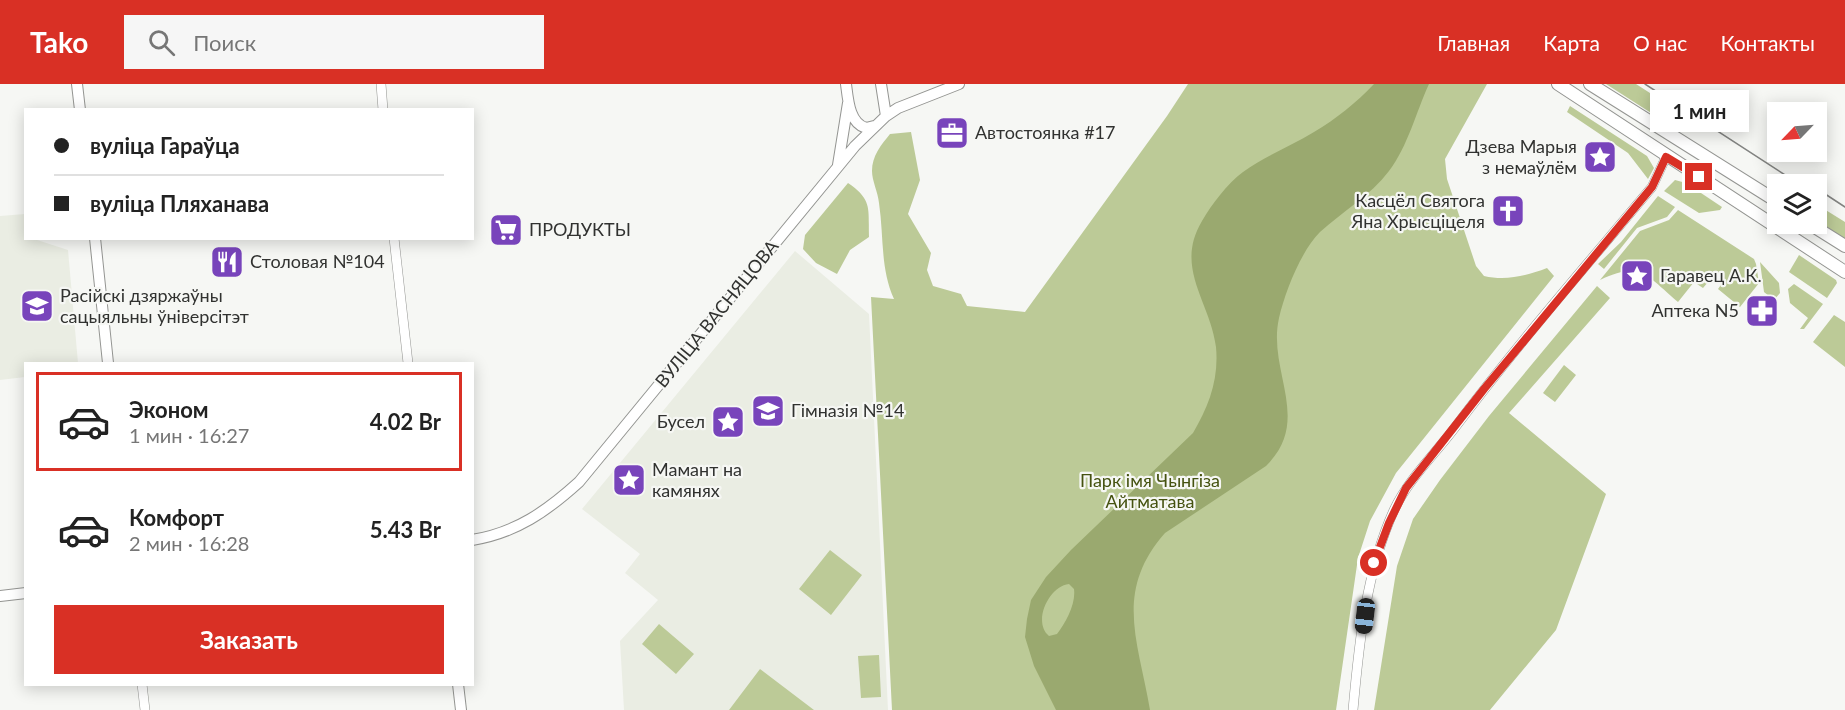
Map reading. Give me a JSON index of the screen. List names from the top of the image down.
{
  "streets": {
    "street": ["ВУЛІЦА ВАСНЯЦОВА"]
  },
  "parks": ["Парк імя Чынгіза Айтматава"],
  "places": {
    "office": ["Автостоянка #17"],
    "place": [
      "Дзева Марыя з немаўлём",
      "Гаравец А.К.",
      "Бусел",
      "Мамант на камянях"
    ],
    "church": ["Касцёл Святога Яна Хрысціцеля"],
    "supermarket": ["ПРОДУКТЫ"],
    "restaurant": ["Столовая №104"],
    "school or university": ["Расійскі дзяржаўны сацыяльны ўніверсітэт", "Гімназія №14"],
    "pharmacy": ["Аптека N5"]
  },
  "north": "bottom left",
  "page": {
    "header": "Tako",
    "search": "Поиск",
    "nav": [
      "Главная",
      "Карта",
      "О нас",
      "Контакты"
    ],
    "bubble": "1 мин",
    "banner": ["вуліца Гараўца", "вуліца Пляханава"],
    "list": [
      {
        "name": "Эконом",
        "note": "1 мин · 16:27",
        "value": "4.02 Br"
      },
      {
        "name": "Комфорт",
        "note": "2 мин · 16:28",
        "value": "5.43 Br"
      }
    ],
    "buttons": "Заказать"
  }
}
